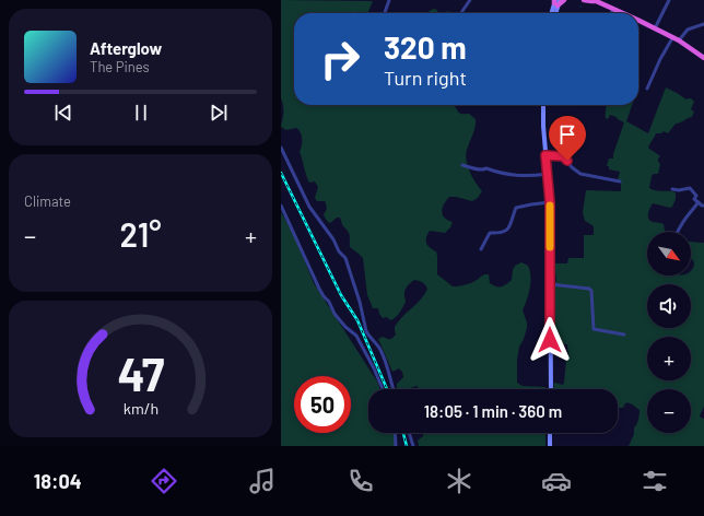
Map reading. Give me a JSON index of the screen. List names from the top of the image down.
{
  "north": "bottom right",
  "page": {
    "turn": ["320 m", "Turn right"],
    "song": ["Afterglow", "The Pines"],
    "tile": "Climate",
    "heat": ["−", "21°", "+"],
    "map_buttons": ["+", "−"],
    "limit": "50",
    "trip": "18:05 · 1 min · 360 m",
    "tabs": "18:04",
    "gauge": ["47", "km/h"]
  }
}
